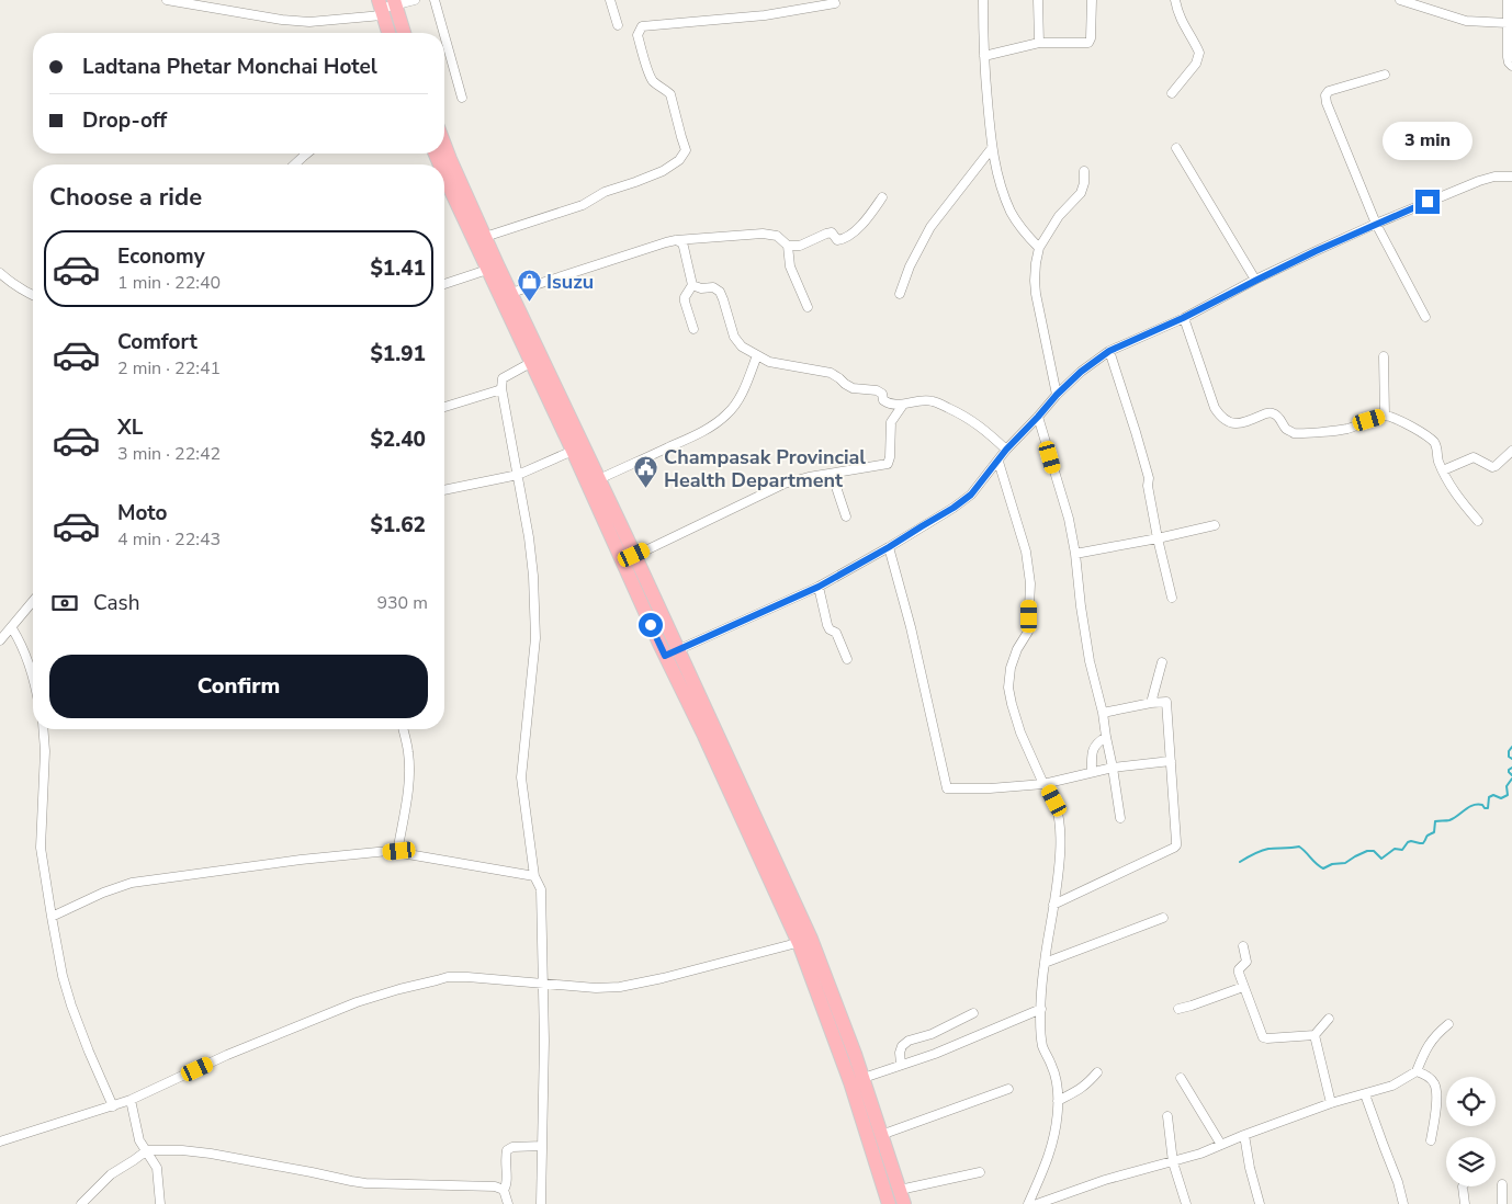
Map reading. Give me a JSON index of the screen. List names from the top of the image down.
{
  "places": {
    "shop": ["Isuzu"],
    "public building": ["Champasak Provincial Health Department"]
  },
  "page": {
    "banner": ["Ladtana Phetar Monchai Hotel", "Drop-off"],
    "bubble": "3 min",
    "heading": "Choose a ride",
    "list": [
      {
        "name": "Economy",
        "note": "1 min · 22:40",
        "value": "$1.41"
      },
      {
        "name": "Comfort",
        "note": "2 min · 22:41",
        "value": "$1.91"
      },
      {
        "name": "XL",
        "note": "3 min · 22:42",
        "value": "$2.40"
      },
      {
        "name": "Moto",
        "note": "4 min · 22:43",
        "value": "$1.62"
      }
    ],
    "pay": ["Cash", "930 m"],
    "buttons": "Confirm"
  }
}
